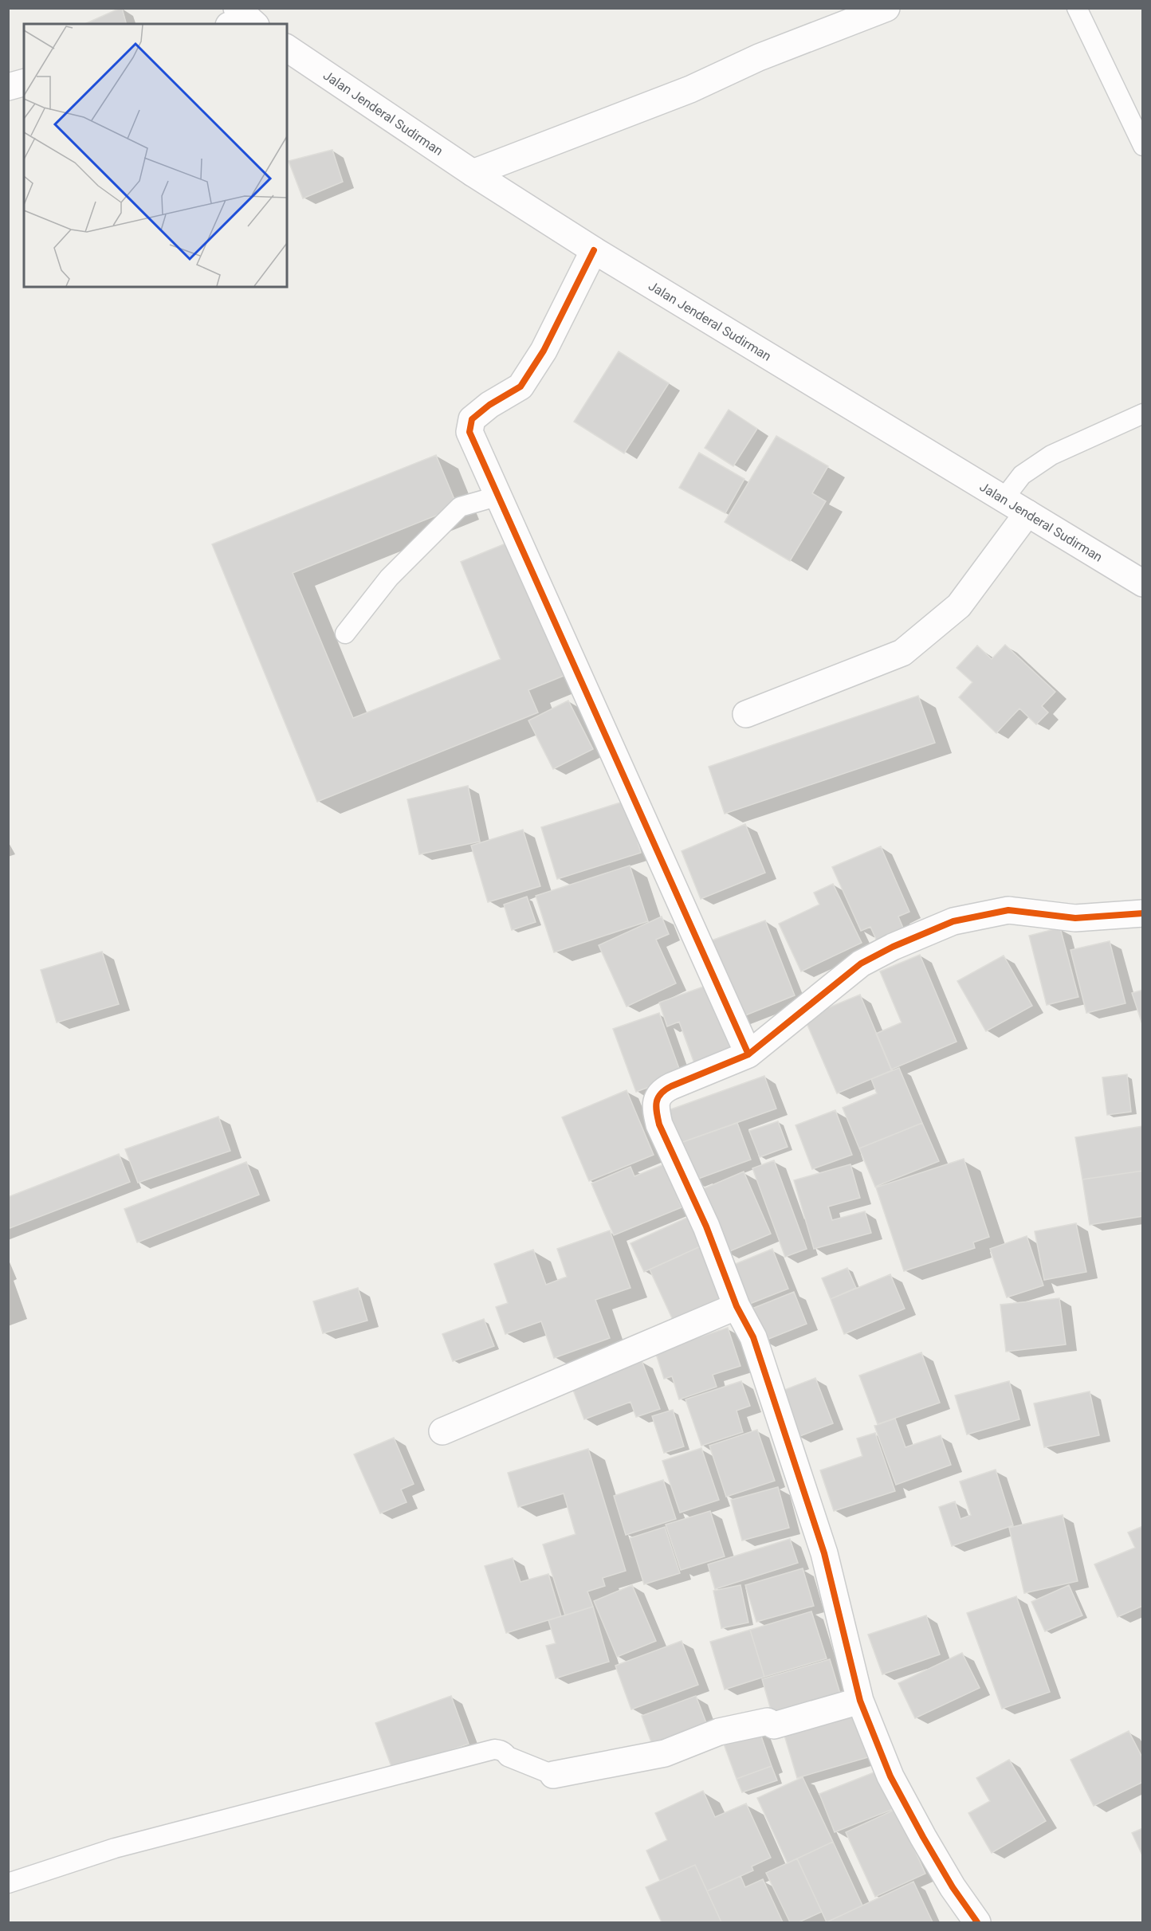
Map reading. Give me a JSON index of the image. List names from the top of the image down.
{
  "streets": {
    "street": ["Jalan Jenderal Sudirman"]
  }
}
